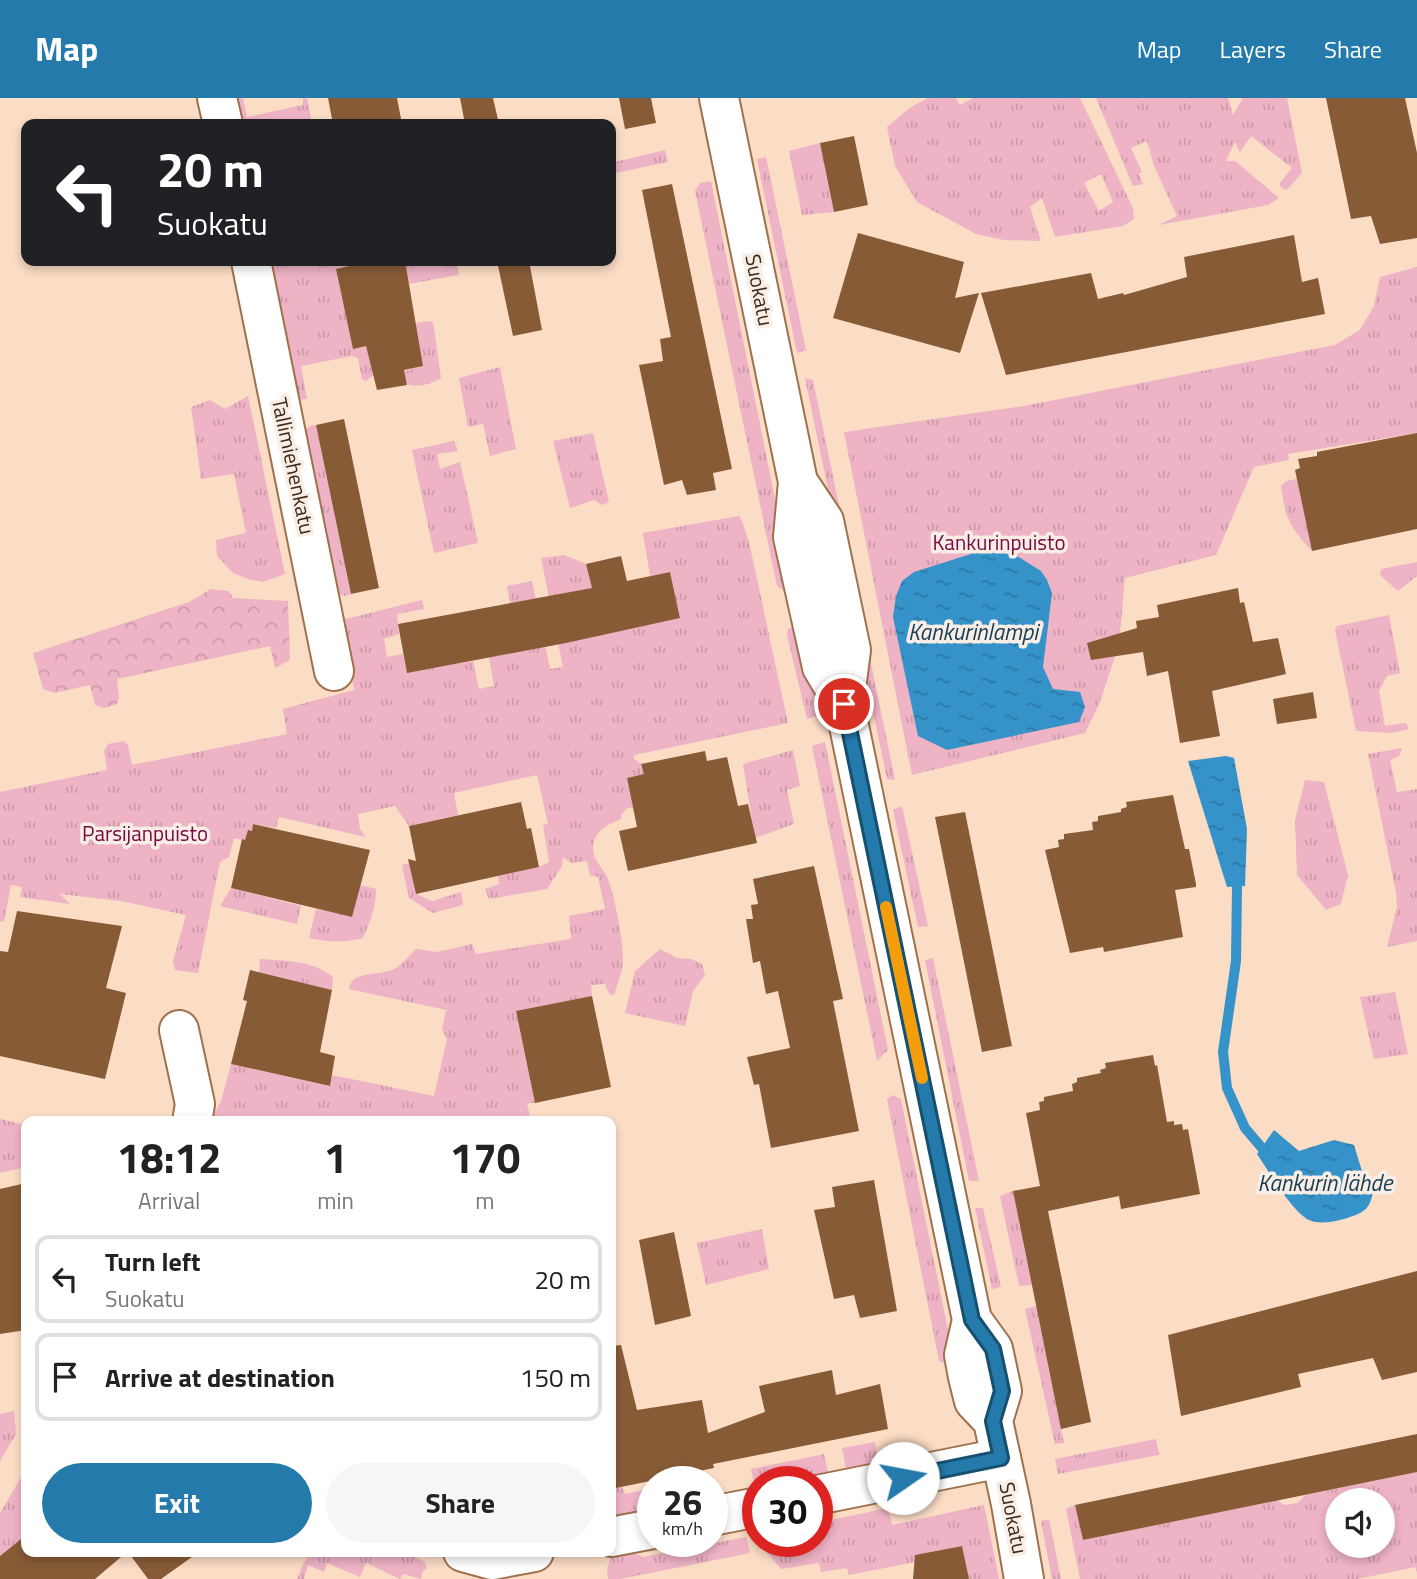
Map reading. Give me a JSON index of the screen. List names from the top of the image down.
{
  "streets": {
    "street": ["Suokatu", "Tallimiehenkatu"]
  },
  "water": ["Kankurinlampi", "Kankurin lähde"],
  "parks": ["Kankurinpuisto", "Parsijanpuisto"],
  "page": {
    "header": "Map",
    "nav": ["Map", "Layers", "Share"],
    "turn": ["20 m", "Suokatu"],
    "eta": [
      "18:12",
      "Arrival",
      "1",
      "min",
      "170",
      "m"
    ],
    "list": [
      {
        "name": "Turn left",
        "note": "Suokatu",
        "value": "20 m"
      },
      {
        "name": "Arrive at destination",
        "value": "150 m"
      }
    ],
    "buttons": ["Exit", "Share"],
    "speed": "26 km/h",
    "limit": "30"
  }
}
